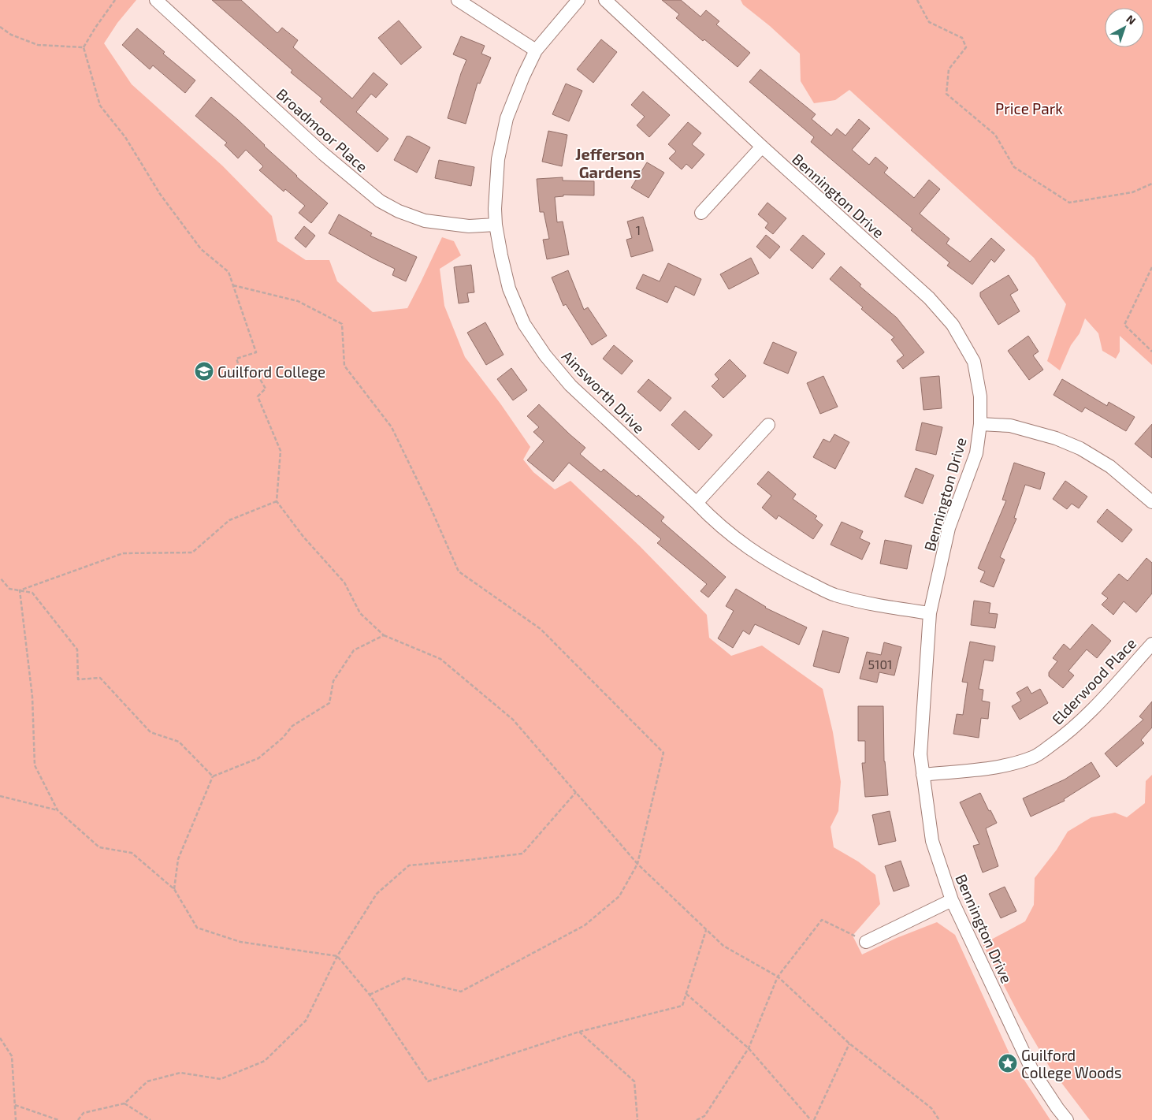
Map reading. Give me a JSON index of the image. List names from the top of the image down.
{
  "streets": {
    "street": [
      "Broadmoor Place",
      "Bennington Drive",
      "Ainsworth Drive",
      "Elderwood Place"
    ]
  },
  "crossings": [
    ["Broadmoor Place", "Ainsworth Drive"],
    ["Bennington Drive", "Ainsworth Drive"],
    ["Bennington Drive", "Elderwood Place"]
  ],
  "districts": ["Jefferson Gardens"],
  "parks": ["Price Park"],
  "places": {
    "school or university": ["Guilford College"],
    "place": ["Guilford College Woods"]
  },
  "house_numbers": ["1", "5101"],
  "north": "top right"
}
